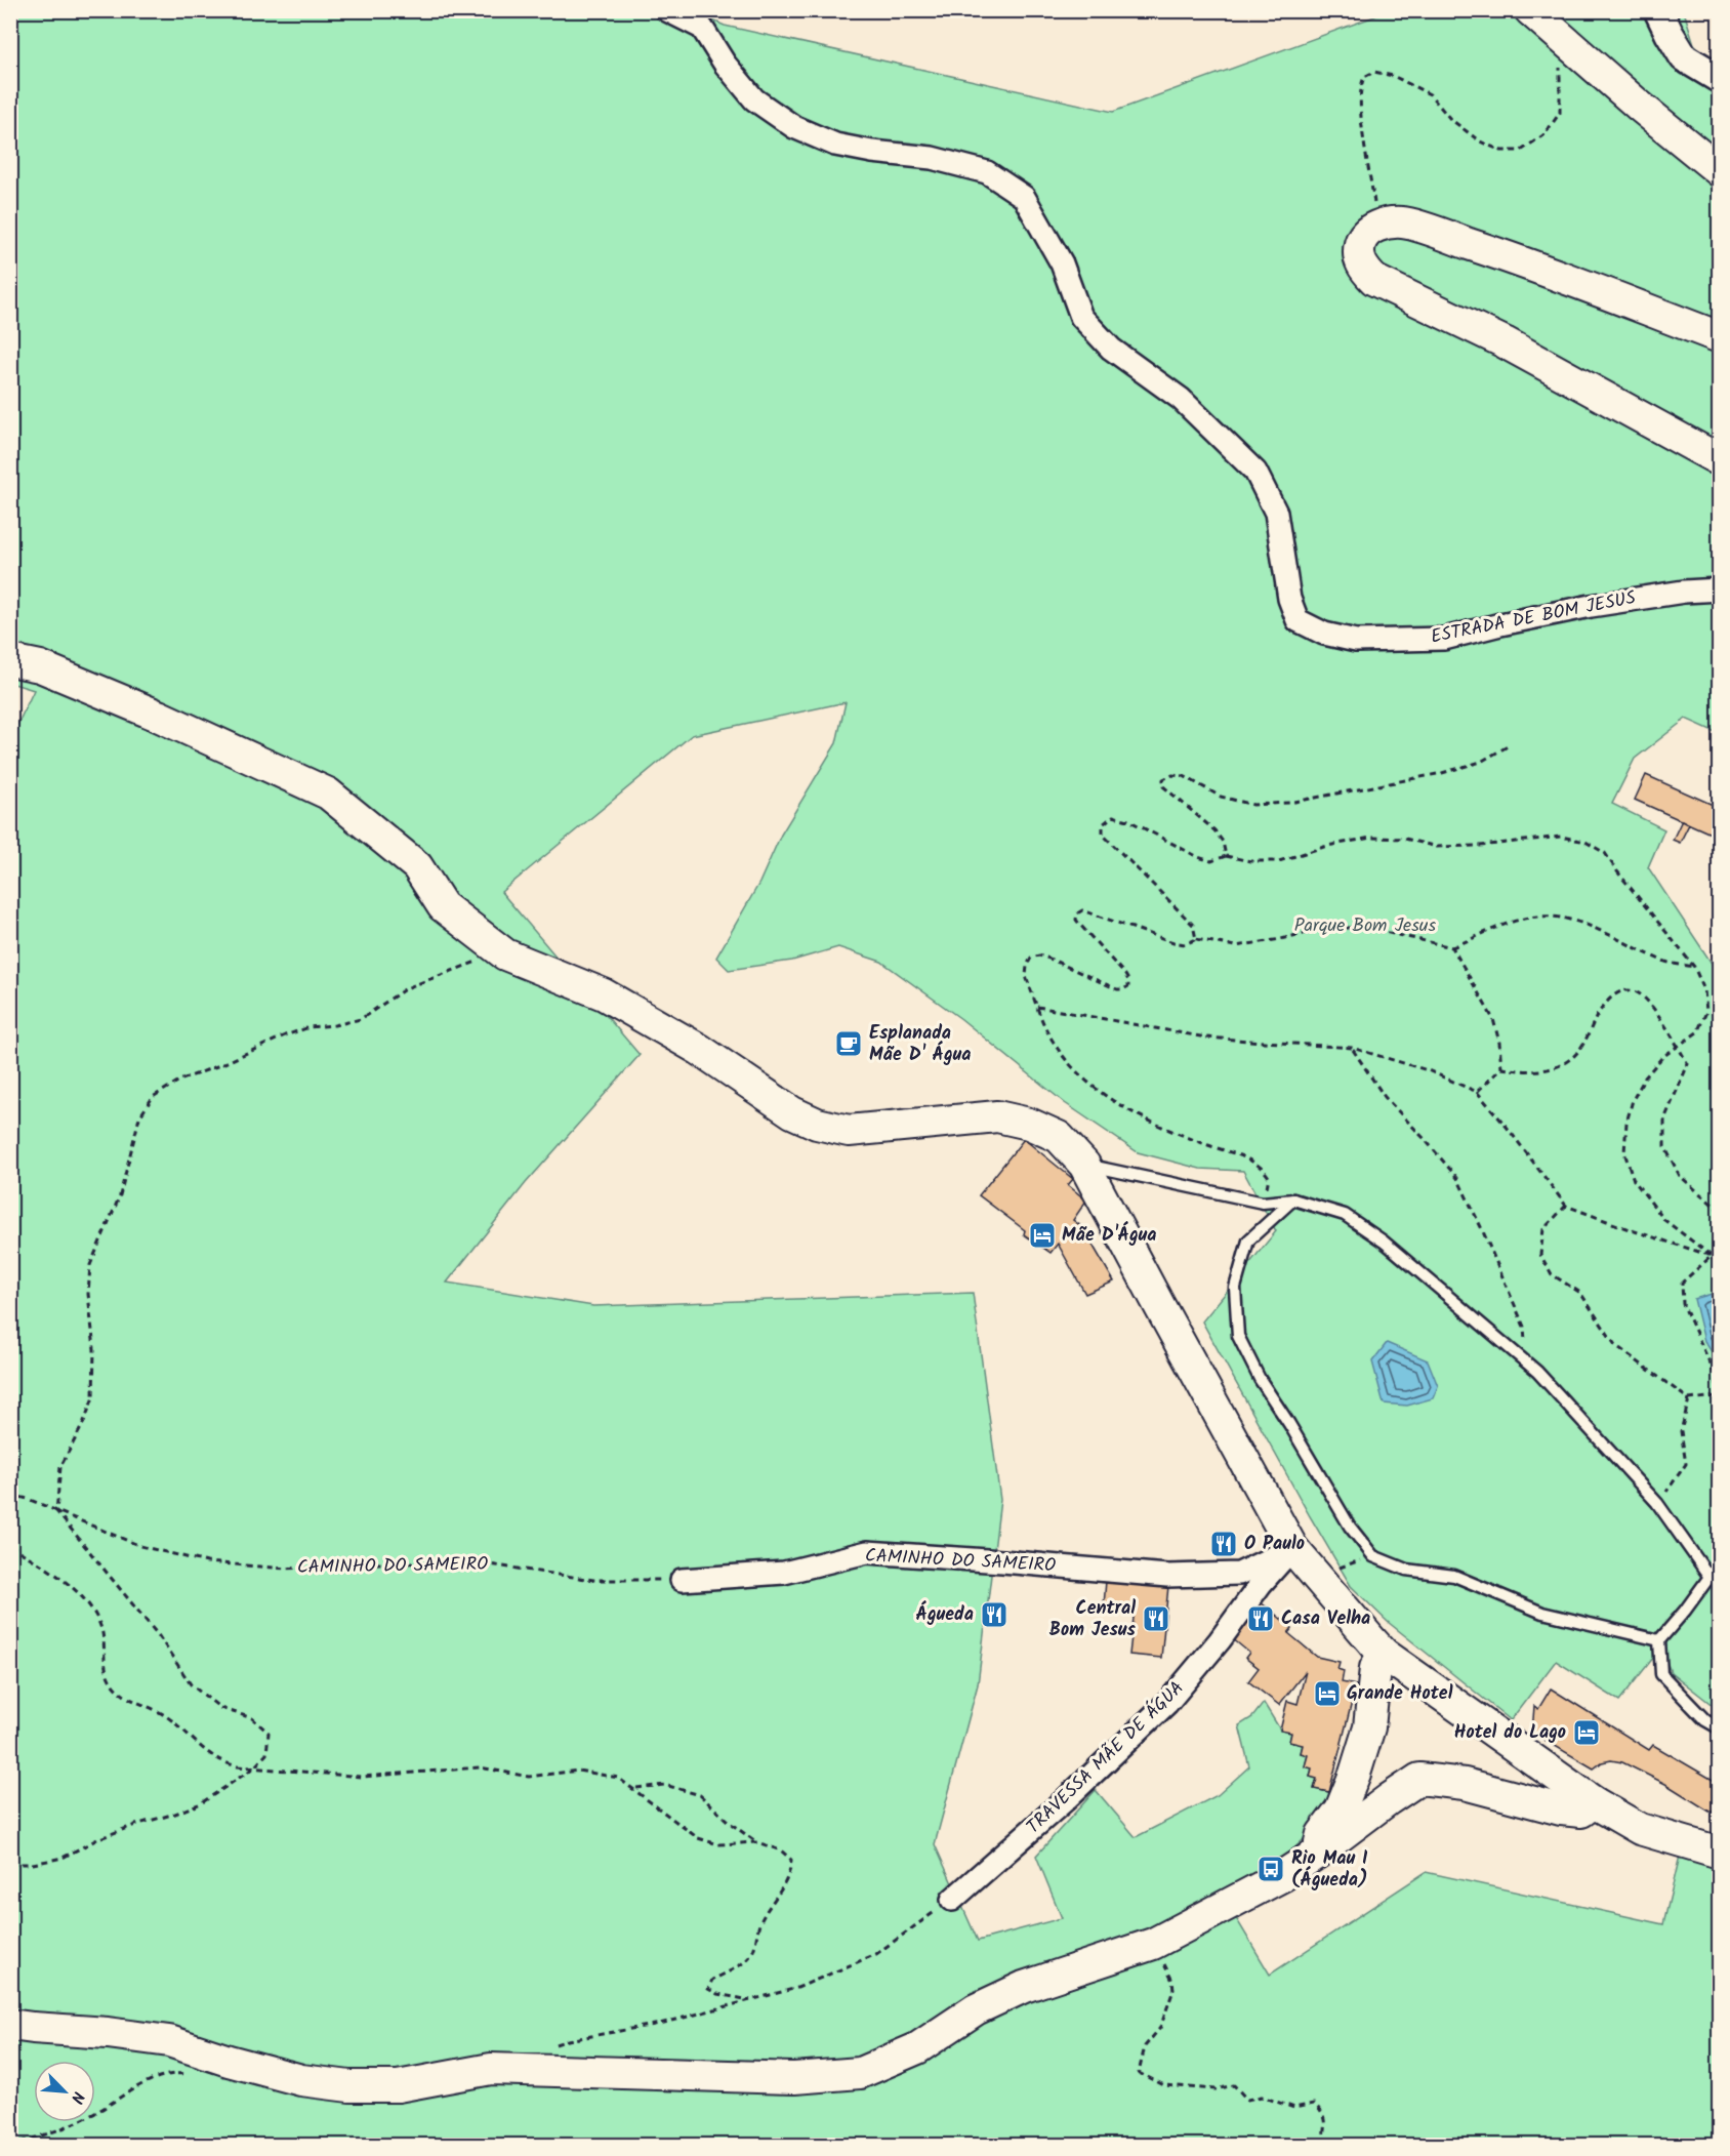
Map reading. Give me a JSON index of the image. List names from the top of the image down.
{
  "streets": {
    "street": ["ESTRADA DE BOM JESUS", "CAMINHO DO SAMEIRO", "TRAVESSA MÃE DE ÁGUA"]
  },
  "crossings": [
    ["CAMINHO DO SAMEIRO", "TRAVESSA MÃE DE ÁGUA"]
  ],
  "parks": ["Parque Bom Jesus"],
  "places": {
    "cafe": ["Esplanada Mãe D' Água"],
    "hotel": ["Mãe D'Água", "Grande Hotel", "Hotel do Lago"],
    "restaurant": [
      "O Paulo",
      "Águeda",
      "Central Bom Jesus",
      "Casa Velha"
    ],
    "bus stop": ["Rio Mau I (Águeda)"]
  },
  "north": "bottom right"
}
